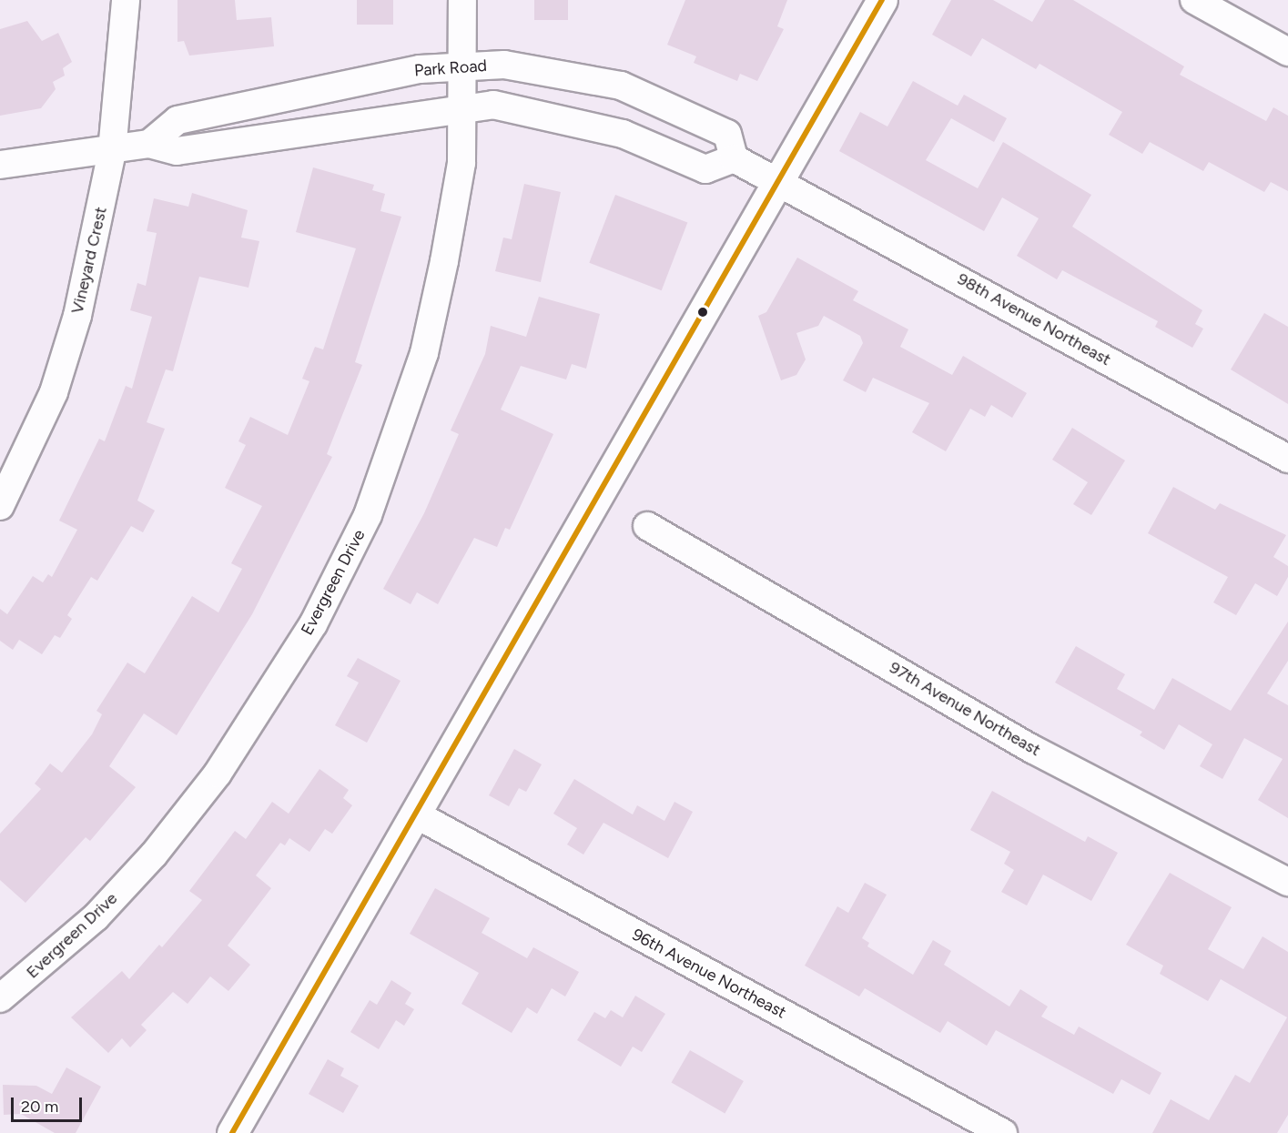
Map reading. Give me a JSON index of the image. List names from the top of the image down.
{
  "streets": {
    "street": [
      "Park Road",
      "Vineyard Crest",
      "98th Avenue Northeast",
      "Evergreen Drive",
      "97th Avenue Northeast",
      "96th Avenue Northeast"
    ]
  },
  "crossings": [
    ["Park Road", "Vineyard Crest"],
    ["Park Road", "Evergreen Drive"]
  ],
  "scale_bar": "20 m"
}
